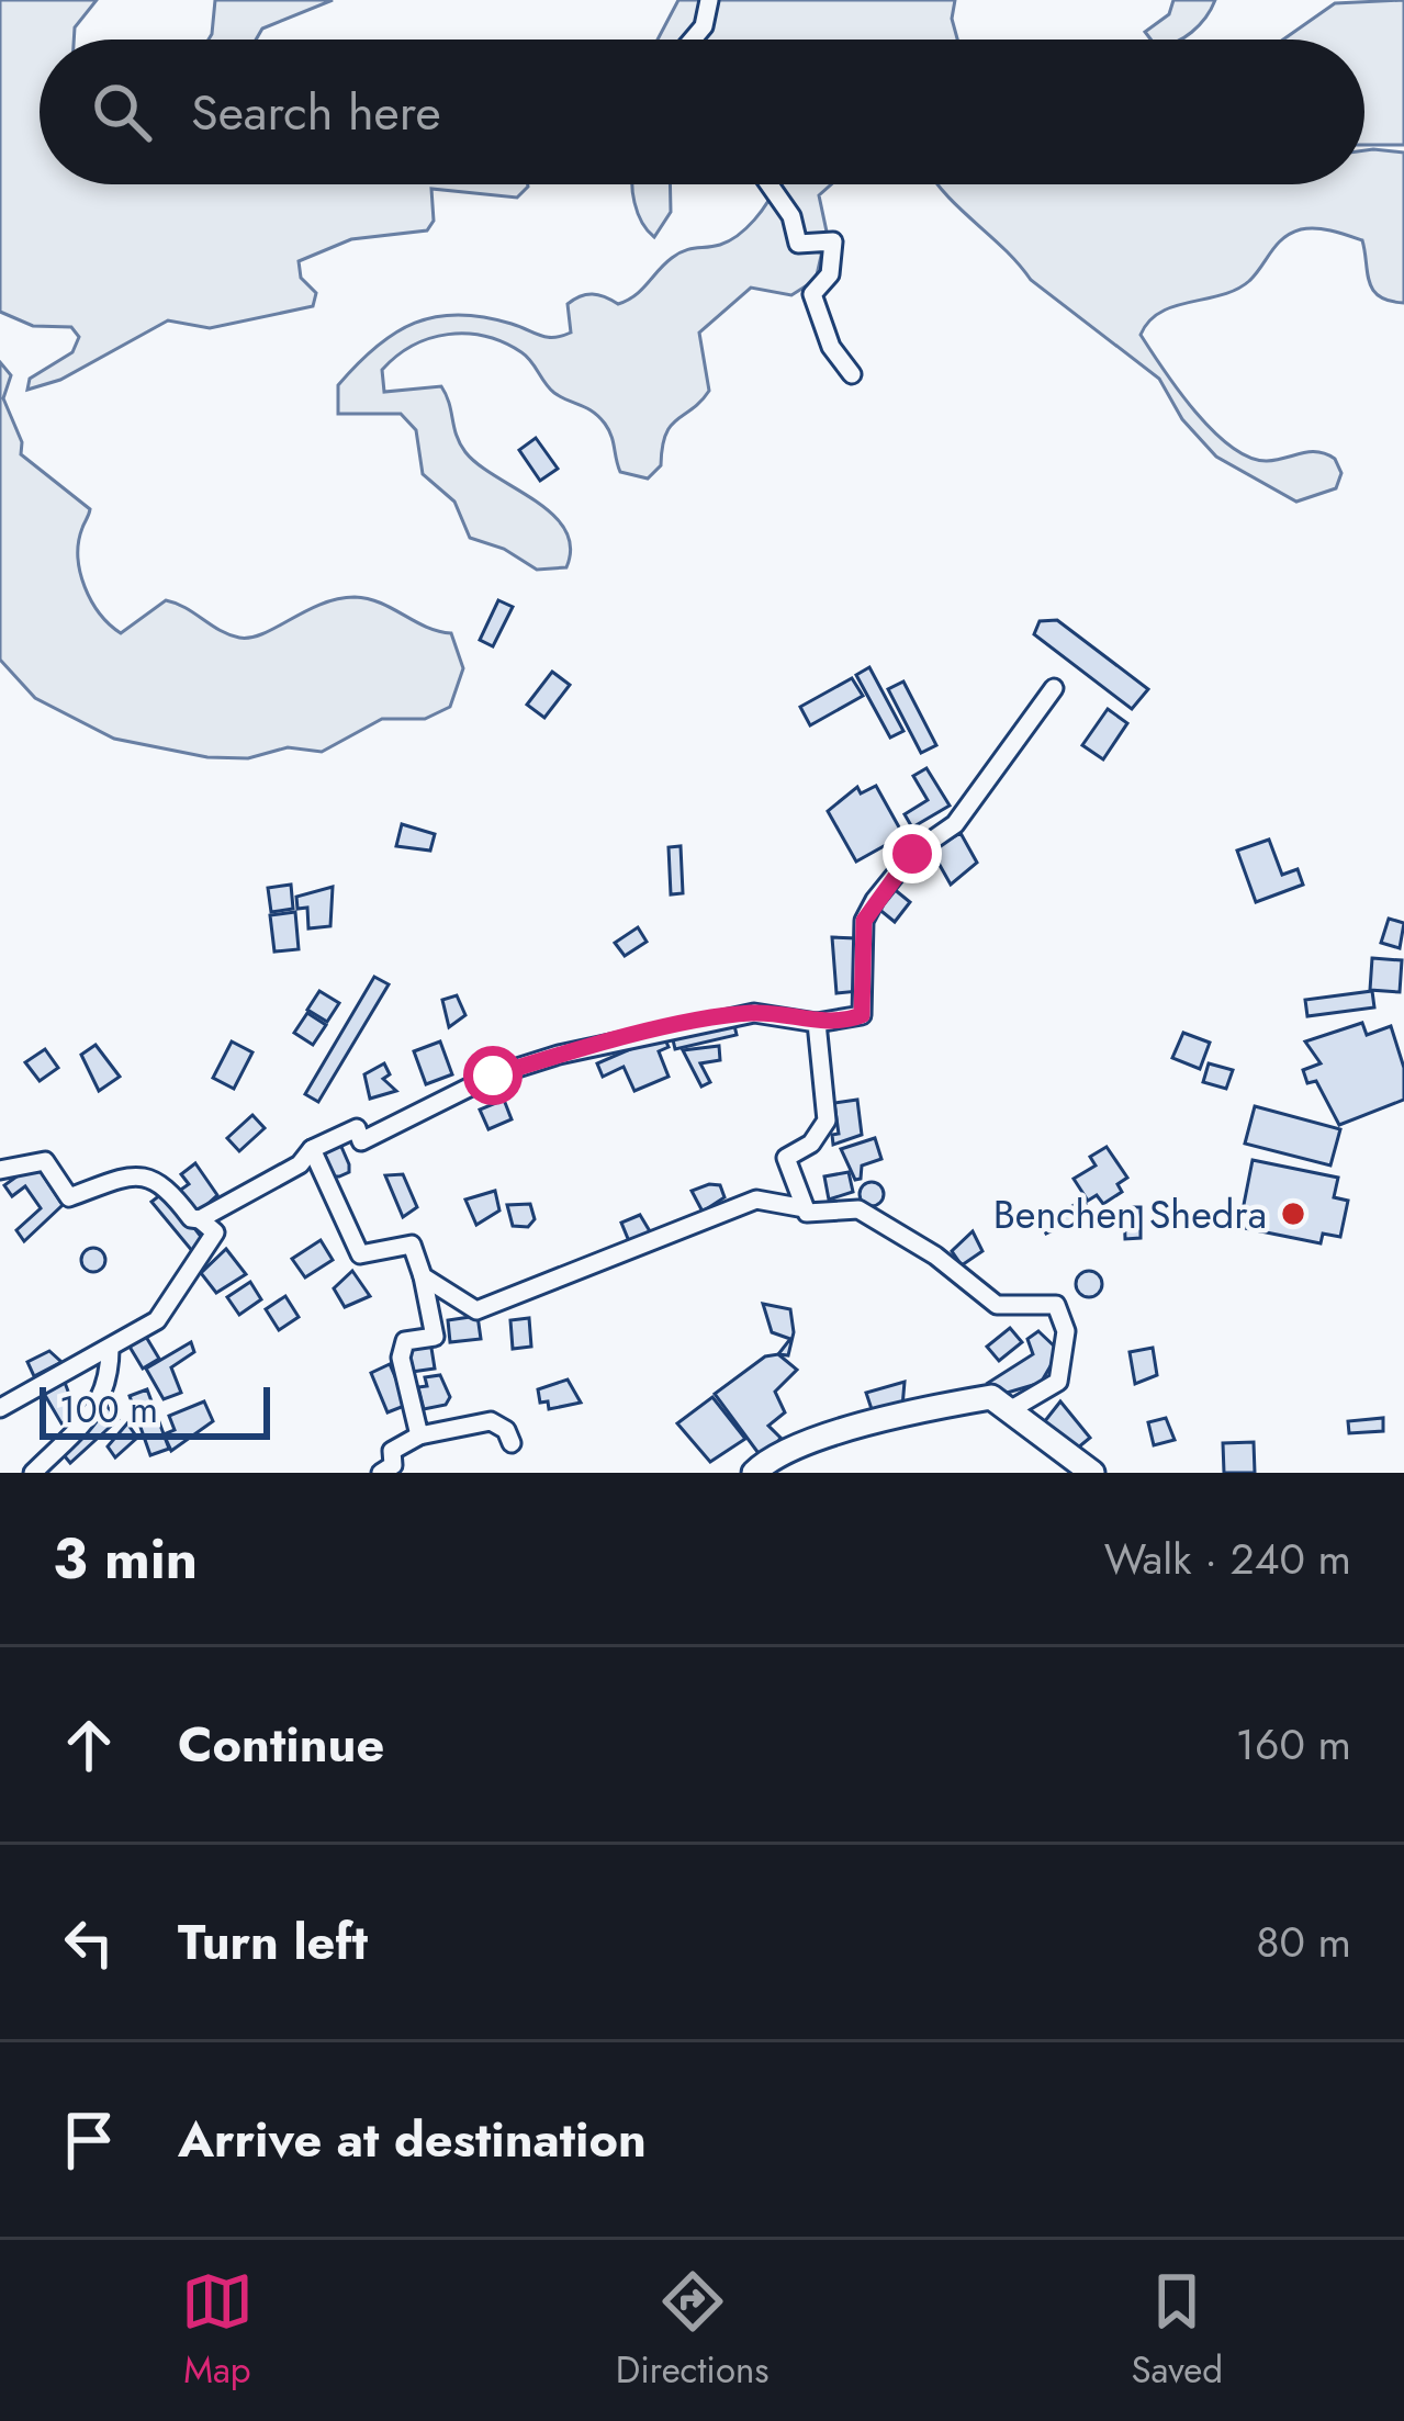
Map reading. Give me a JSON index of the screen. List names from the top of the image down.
{
  "places": ["Benchen Shedra"],
  "scale_bar": "100 m",
  "page": {
    "search": "Search here",
    "scale": "100 m",
    "heading": ["3 min", "Walk · 240 m"],
    "list": [
      ["Continue", "160 m"],
      ["Turn left", "80 m"],
      "Arrive at destination"
    ],
    "nav": ["Map", "Directions", "Saved"]
  }
}
